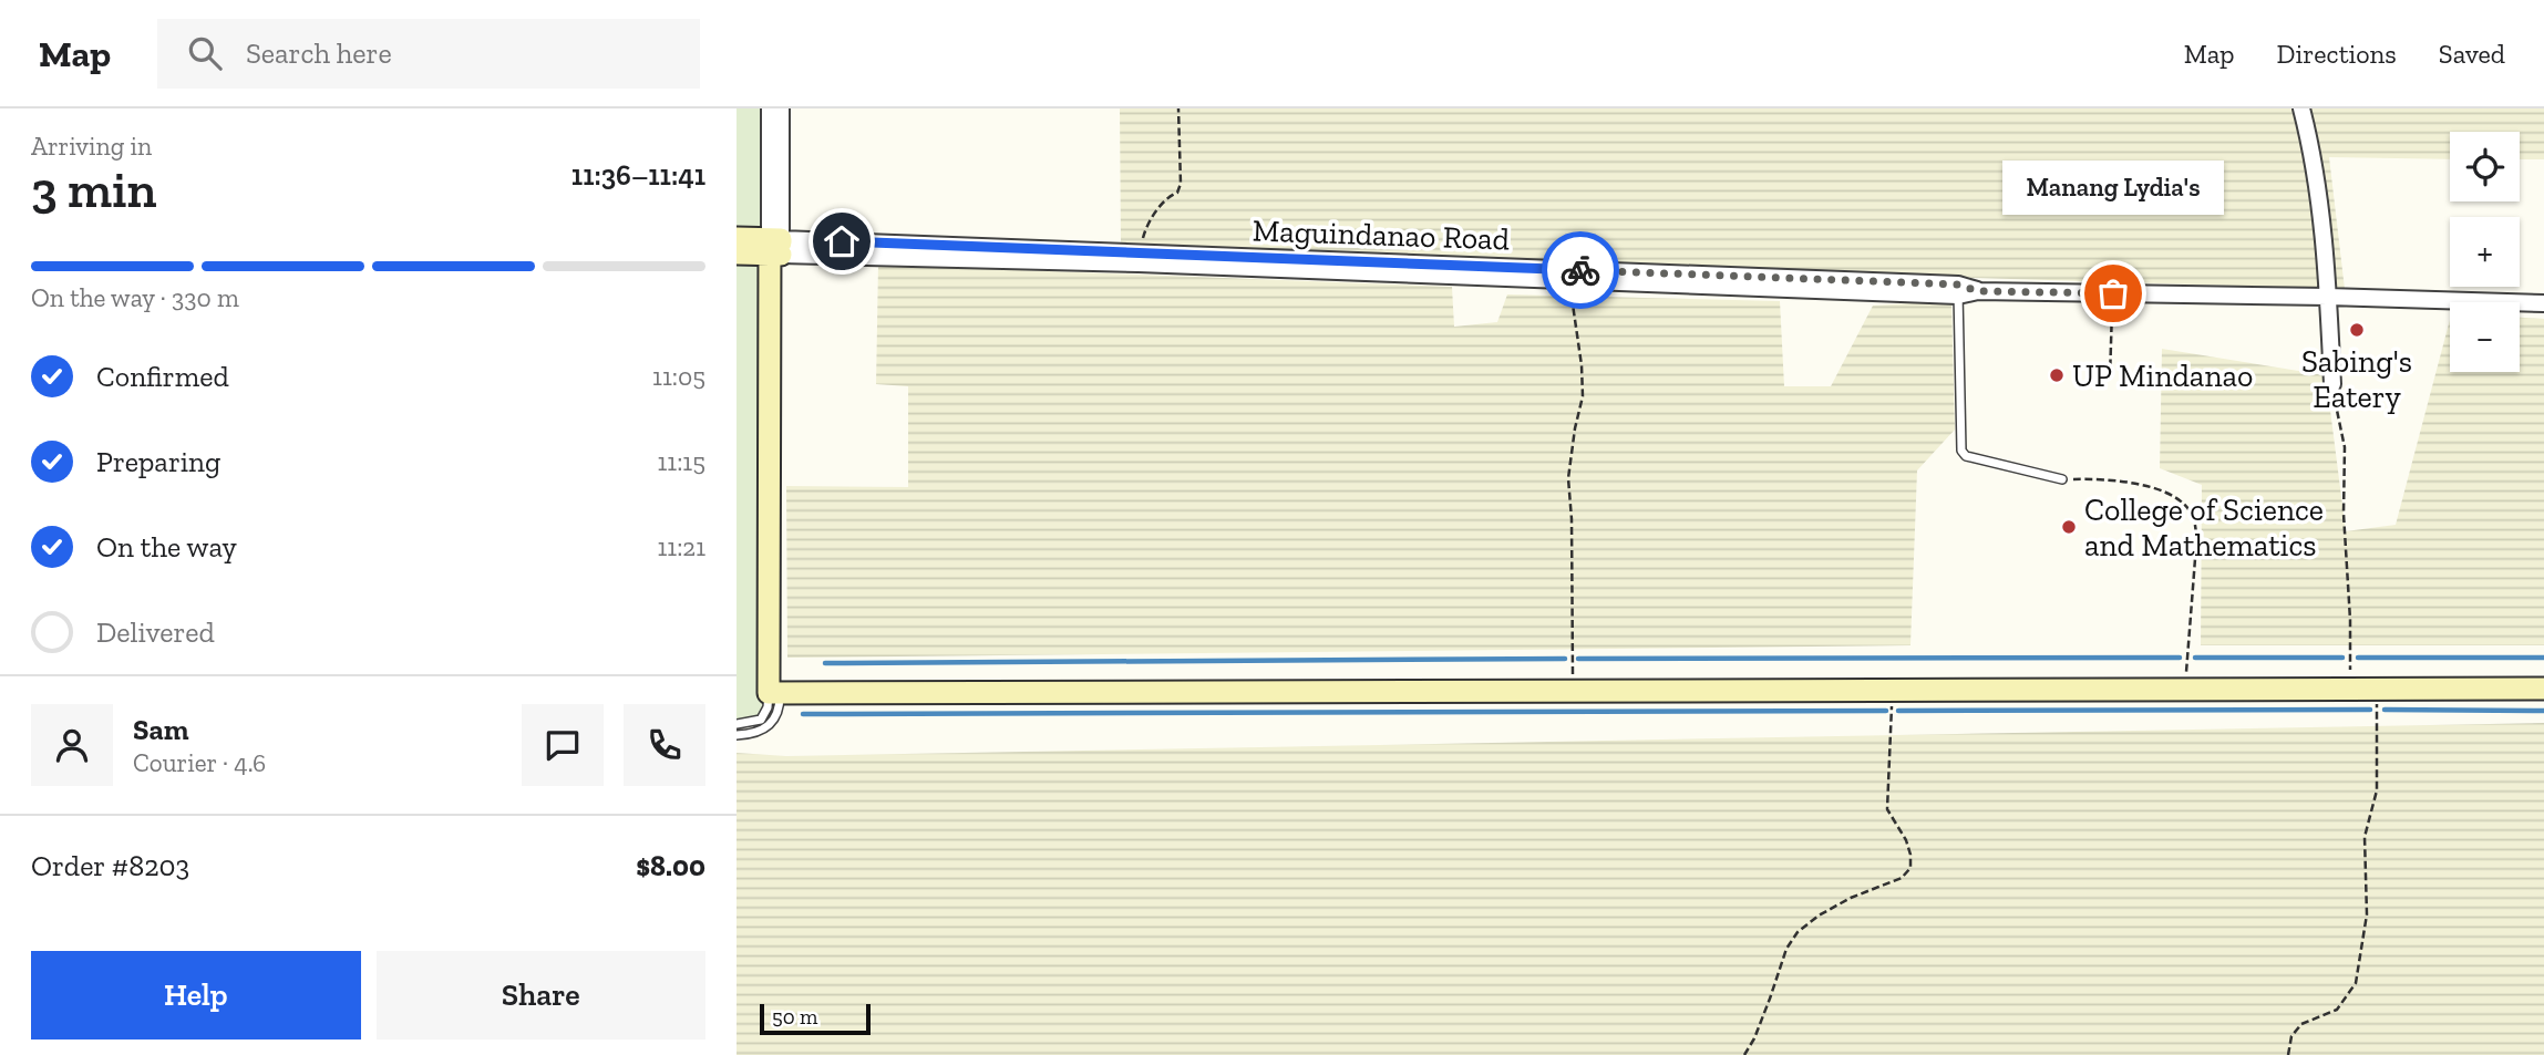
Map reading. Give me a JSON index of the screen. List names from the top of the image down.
{
  "streets": {
    "street": ["Maguindanao Road"]
  },
  "places": [
    "Manang Lydia's",
    "Sabing's Eatery",
    "UP Mindanao",
    "College of Science and Mathematics"
  ],
  "scale_bar": "50 m",
  "page": {
    "header": "Map",
    "search": "Search here",
    "nav": ["Map", "Directions", "Saved"],
    "heading": ["3 min", "Arriving in", "11:36–11:41"],
    "panel": [
      "Sam",
      "Courier · 4.6",
      "Order #8203",
      "$8.00"
    ],
    "map_buttons": ["+", "−"],
    "bubble": "Manang Lydia's",
    "bar": "On the way · 330 m",
    "list": [
      ["Confirmed", "11:05"],
      ["Preparing", "11:15"],
      ["On the way", "11:21"],
      "Delivered"
    ],
    "buttons": ["Help", "Share"],
    "scale": "50 m"
  }
}
